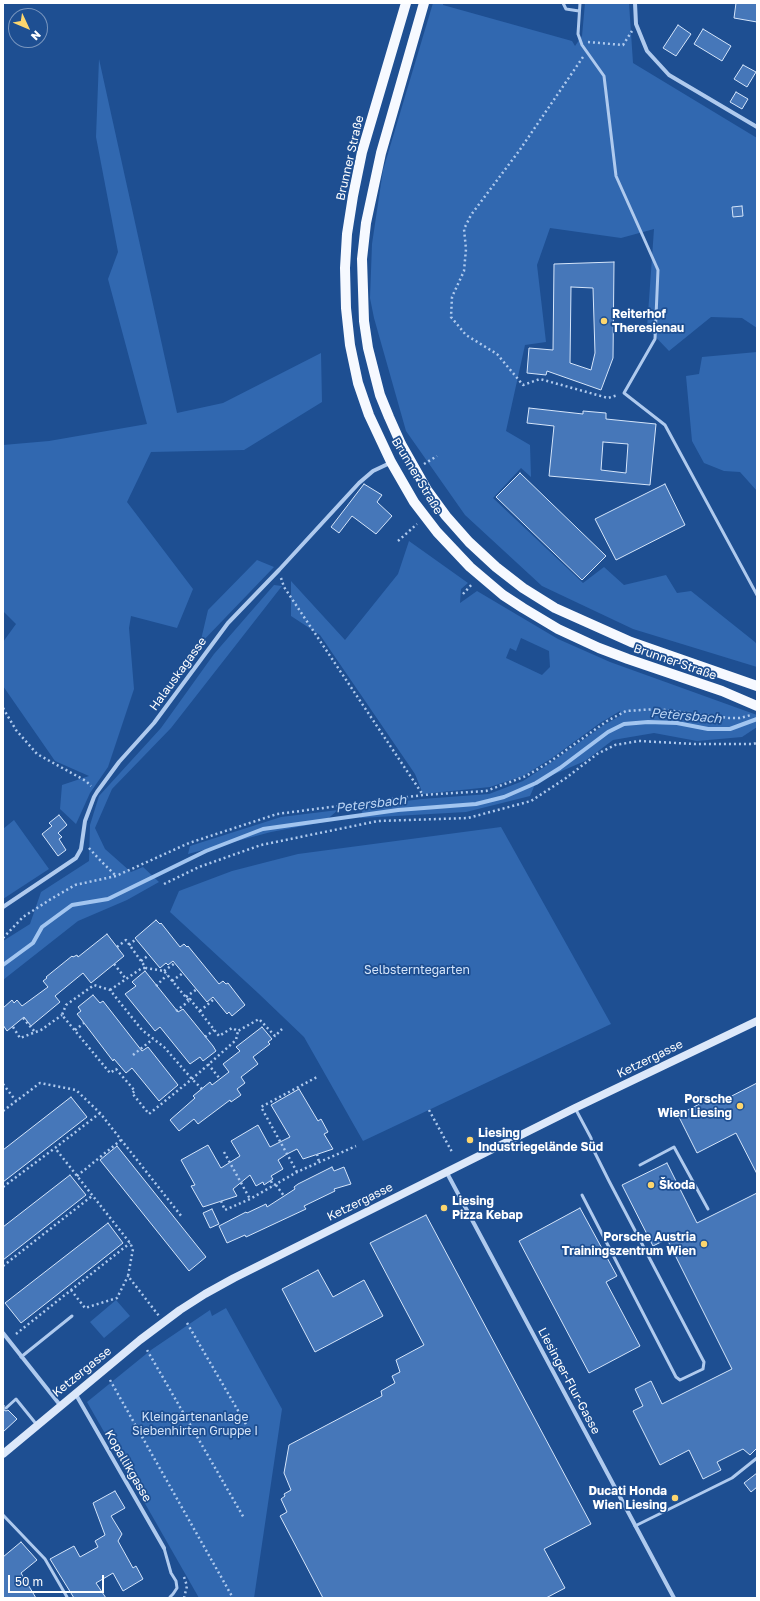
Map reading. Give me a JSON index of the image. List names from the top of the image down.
{
  "streets": {
    "main road": ["Brunner Straße", "Ketzergasse"],
    "street": ["Halauskagasse", "Liesinger-Flur-Gasse", "Kopallikgasse"]
  },
  "crossings": [
    ["Brunner Straße", "Halauskagasse"],
    ["Ketzergasse", "Liesinger-Flur-Gasse"],
    ["Ketzergasse", "Kopallikgasse"]
  ],
  "water": ["Petersbach"],
  "parks": ["Selbsterntegarten", "Kleingartenanlage Siebenhirten Gruppe I"],
  "places": [
    "Reiterhof Theresienau",
    "Porsche Wien Liesing",
    "Liesing Industriegelände Süd",
    "Škoda",
    "Liesing Pizza Kebap",
    "Porsche Austria Trainingszentrum Wien",
    "Ducati Honda Wien Liesing"
  ],
  "scale_bar": "50 m",
  "north": "bottom right"
}
